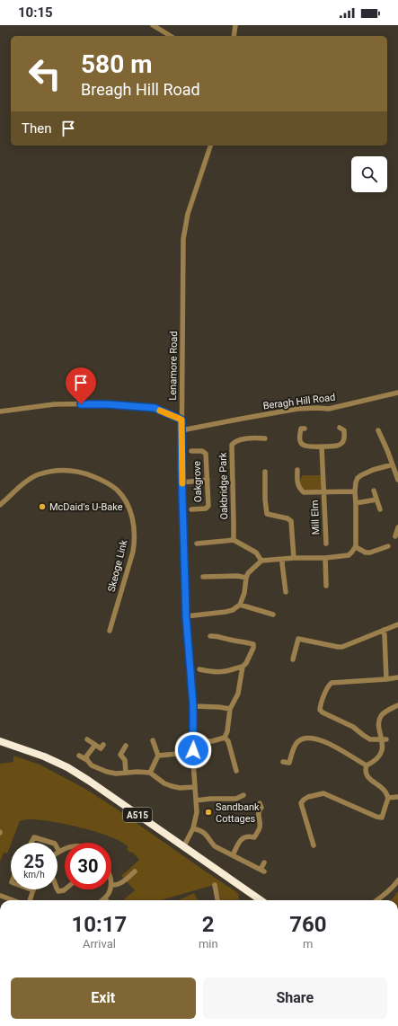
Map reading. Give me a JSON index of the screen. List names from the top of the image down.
{
  "streets": {
    "highway": ["A515"],
    "street": [
      "Lenamore Road",
      "Beragh Hill Road",
      "Oakgrove",
      "Oakbridge Park",
      "Mill Elm",
      "Skeoge Link"
    ]
  },
  "crossings": [
    ["Lenamore Road", "Beragh Hill Road"],
    ["Lenamore Road", "A515"]
  ],
  "places": ["McDaid's U-Bake", "Sandbank Cottages"],
  "page": {
    "status": "10:15",
    "turn": ["580 m", "Breagh Hill Road"],
    "then": "Then",
    "speed": "25 km/h",
    "limit": "30",
    "eta": [
      "10:17",
      "Arrival",
      "2",
      "min",
      "760",
      "m"
    ],
    "buttons": ["Exit", "Share"]
  }
}
